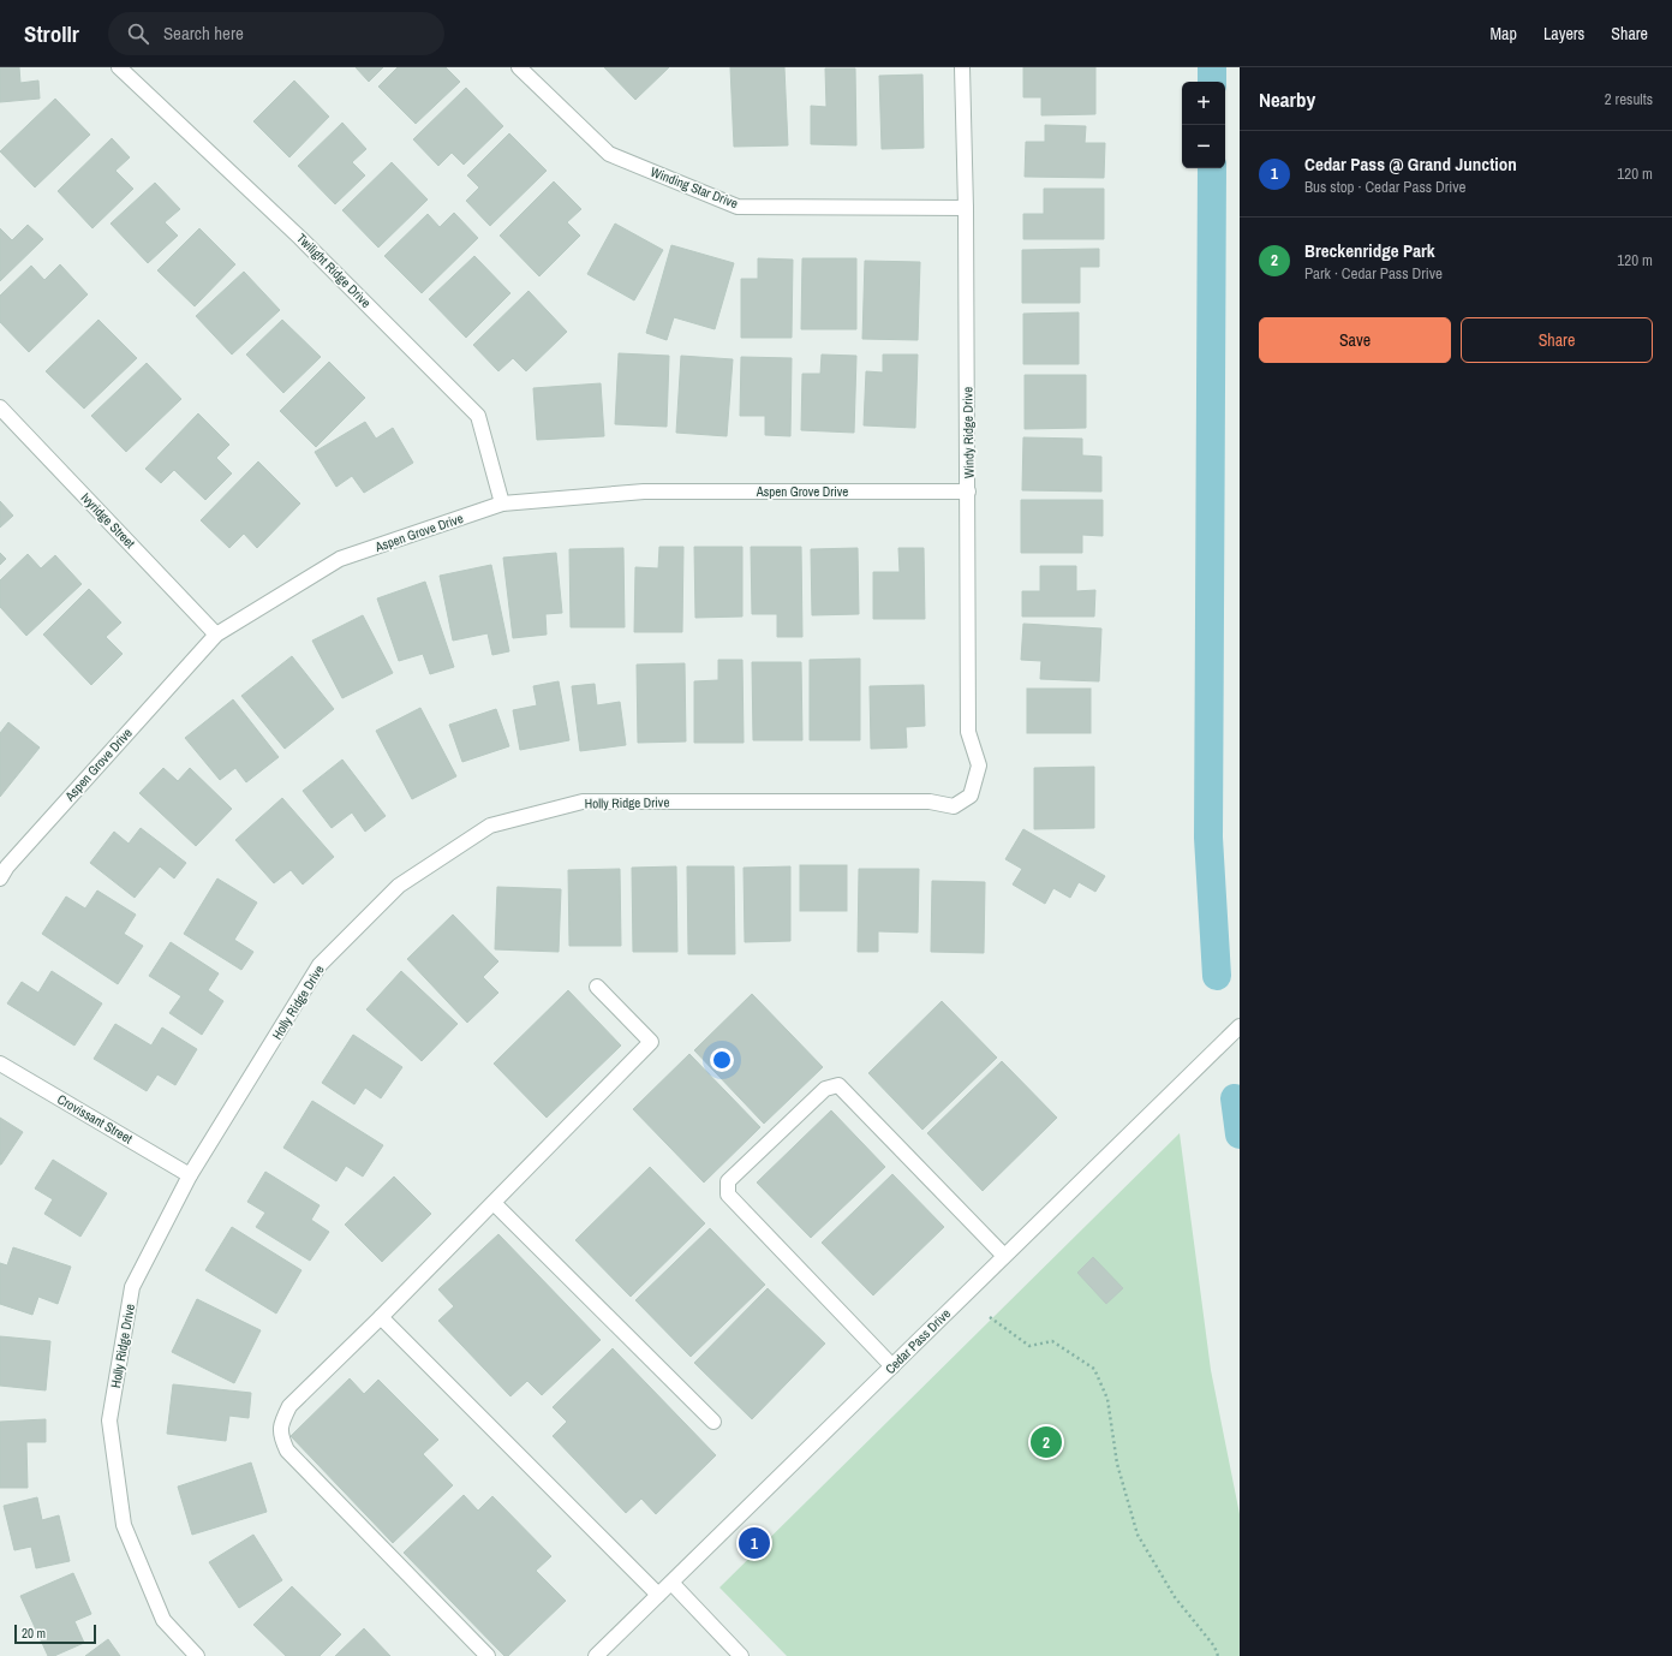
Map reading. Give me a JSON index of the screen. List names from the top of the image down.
{
  "streets": {
    "street": [
      "Winding Star Drive",
      "Twilight Ridge Drive",
      "Windy Ridge Drive",
      "Aspen Grove Drive",
      "Ivyridge Street",
      "Holly Ridge Drive",
      "Crovissant Street",
      "Cedar Pass Drive"
    ]
  },
  "crossings": [
    ["Winding Star Drive", "Windy Ridge Drive"],
    ["Twilight Ridge Drive", "Aspen Grove Drive"],
    ["Windy Ridge Drive", "Aspen Grove Drive"],
    ["Windy Ridge Drive", "Holly Ridge Drive"],
    ["Aspen Grove Drive", "Ivyridge Street"],
    ["Holly Ridge Drive", "Crovissant Street"]
  ],
  "scale_bar": "20 m",
  "page": {
    "header": "Strollr",
    "search": "Search here",
    "nav": ["Map", "Layers", "Share"],
    "heading": ["Nearby", "2 results"],
    "map_buttons": ["+", "−"],
    "list": [
      {
        "mark": "1",
        "name": "Cedar Pass @ Grand Junction",
        "note": "Bus stop · Cedar Pass Drive",
        "value": "120 m"
      },
      {
        "mark": "2",
        "name": "Breckenridge Park",
        "note": "Park · Cedar Pass Drive",
        "value": "120 m"
      }
    ],
    "buttons": ["Save", "Share"],
    "pins": ["2", "1"],
    "scale": "20 m"
  }
}
